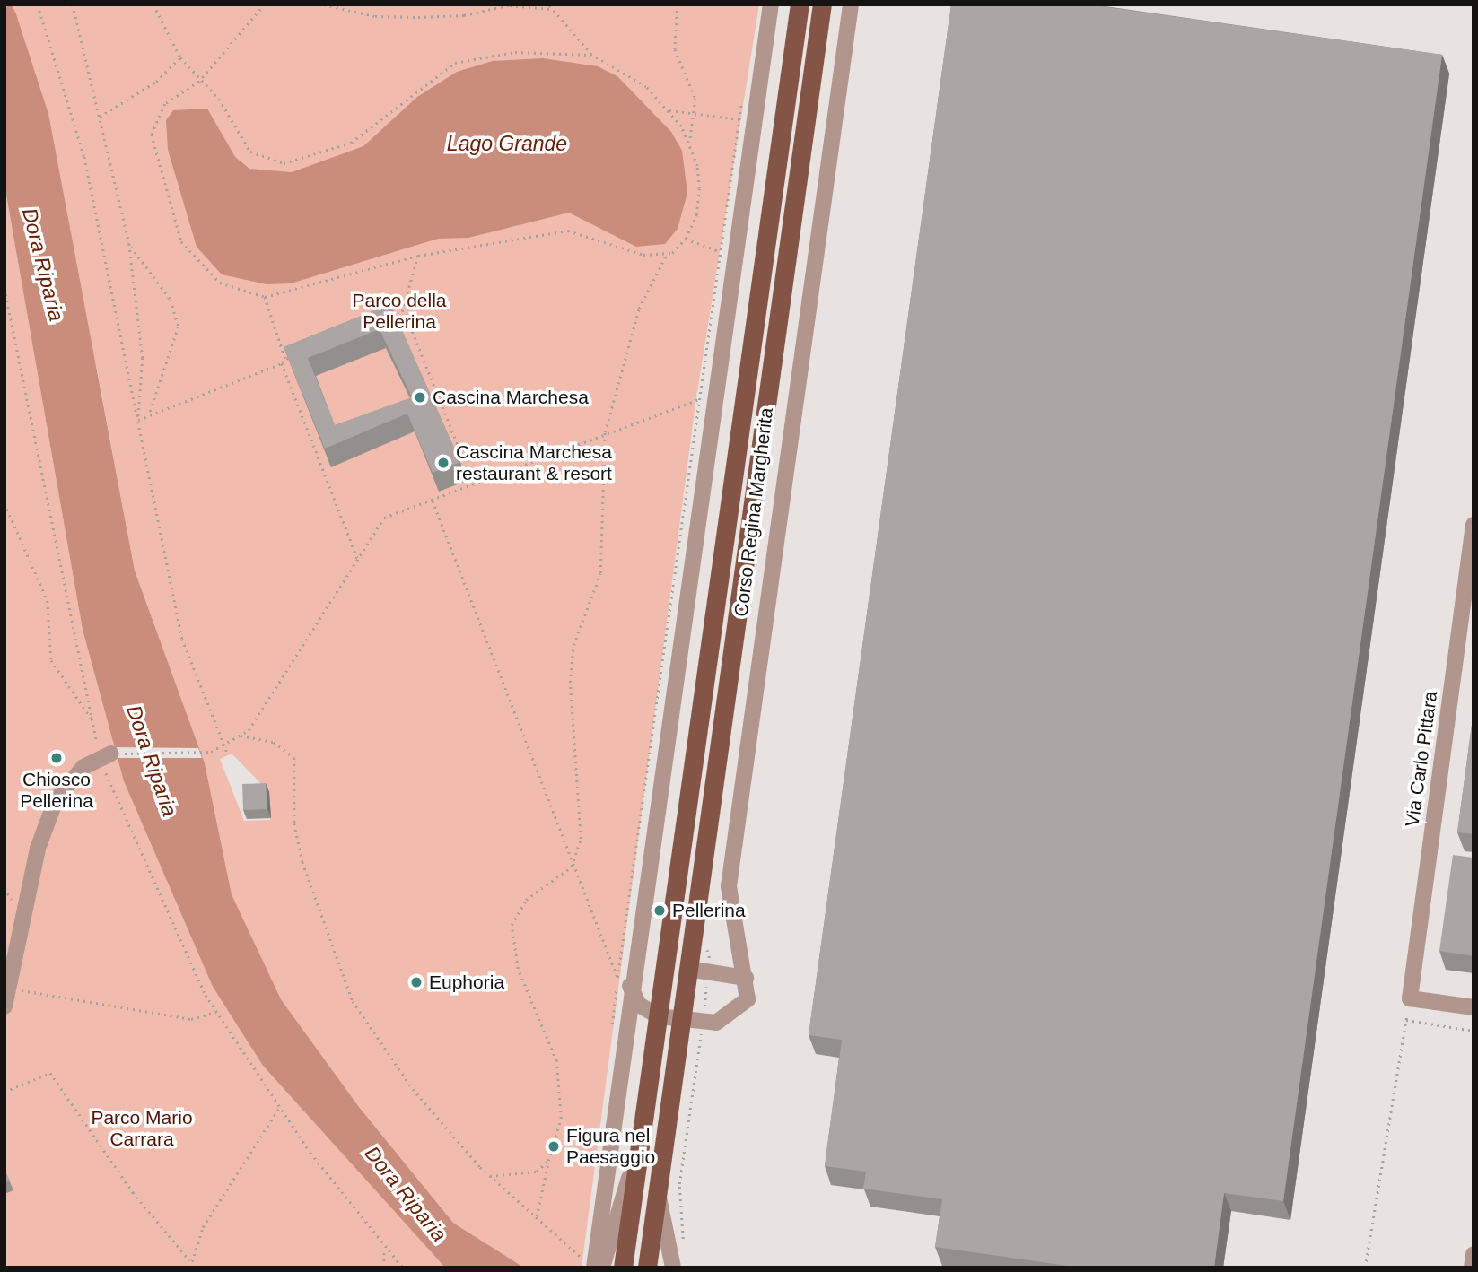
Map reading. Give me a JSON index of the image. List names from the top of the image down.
{
  "streets": {
    "main road": ["Corso Regina Margherita"],
    "street": ["Via Carlo Pittara"]
  },
  "water": ["Lago Grande", "Dora Riparia"],
  "parks": ["Parco della Pellerina", "Parco Mario Carrara"],
  "places": [
    "Cascina Marchesa",
    "Cascina Marchesa restaurant & resort",
    "Chiosco Pellerina",
    "Pellerina",
    "Euphoria",
    "Figura nel Paesaggio"
  ]
}
